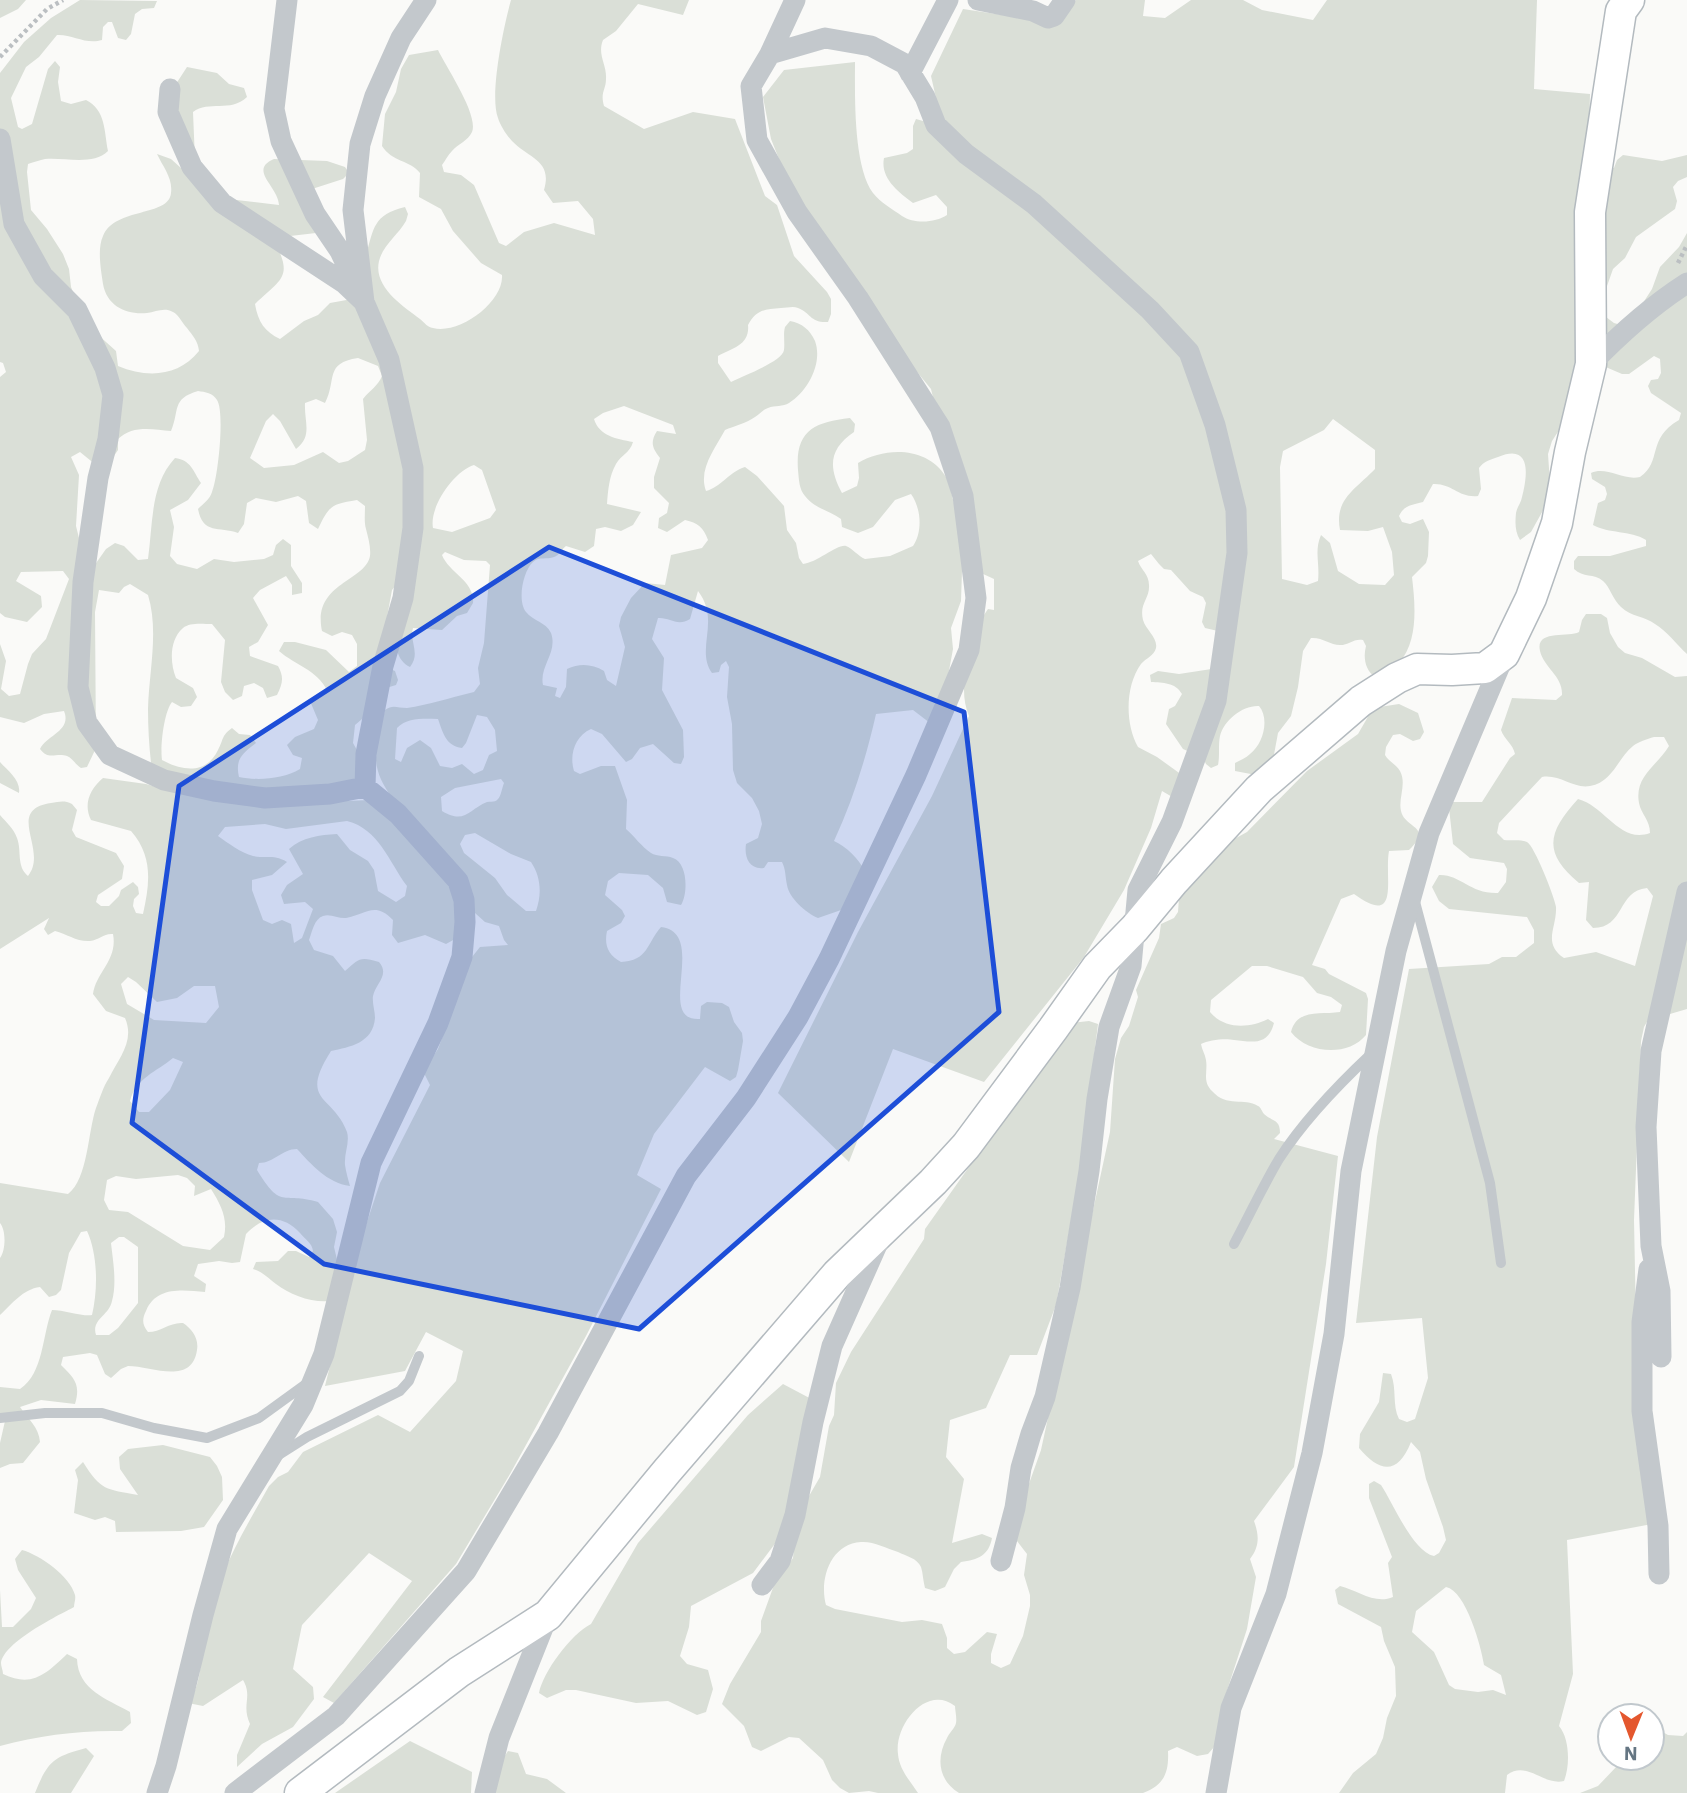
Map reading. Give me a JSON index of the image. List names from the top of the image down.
{
  "north": "bottom"
}
